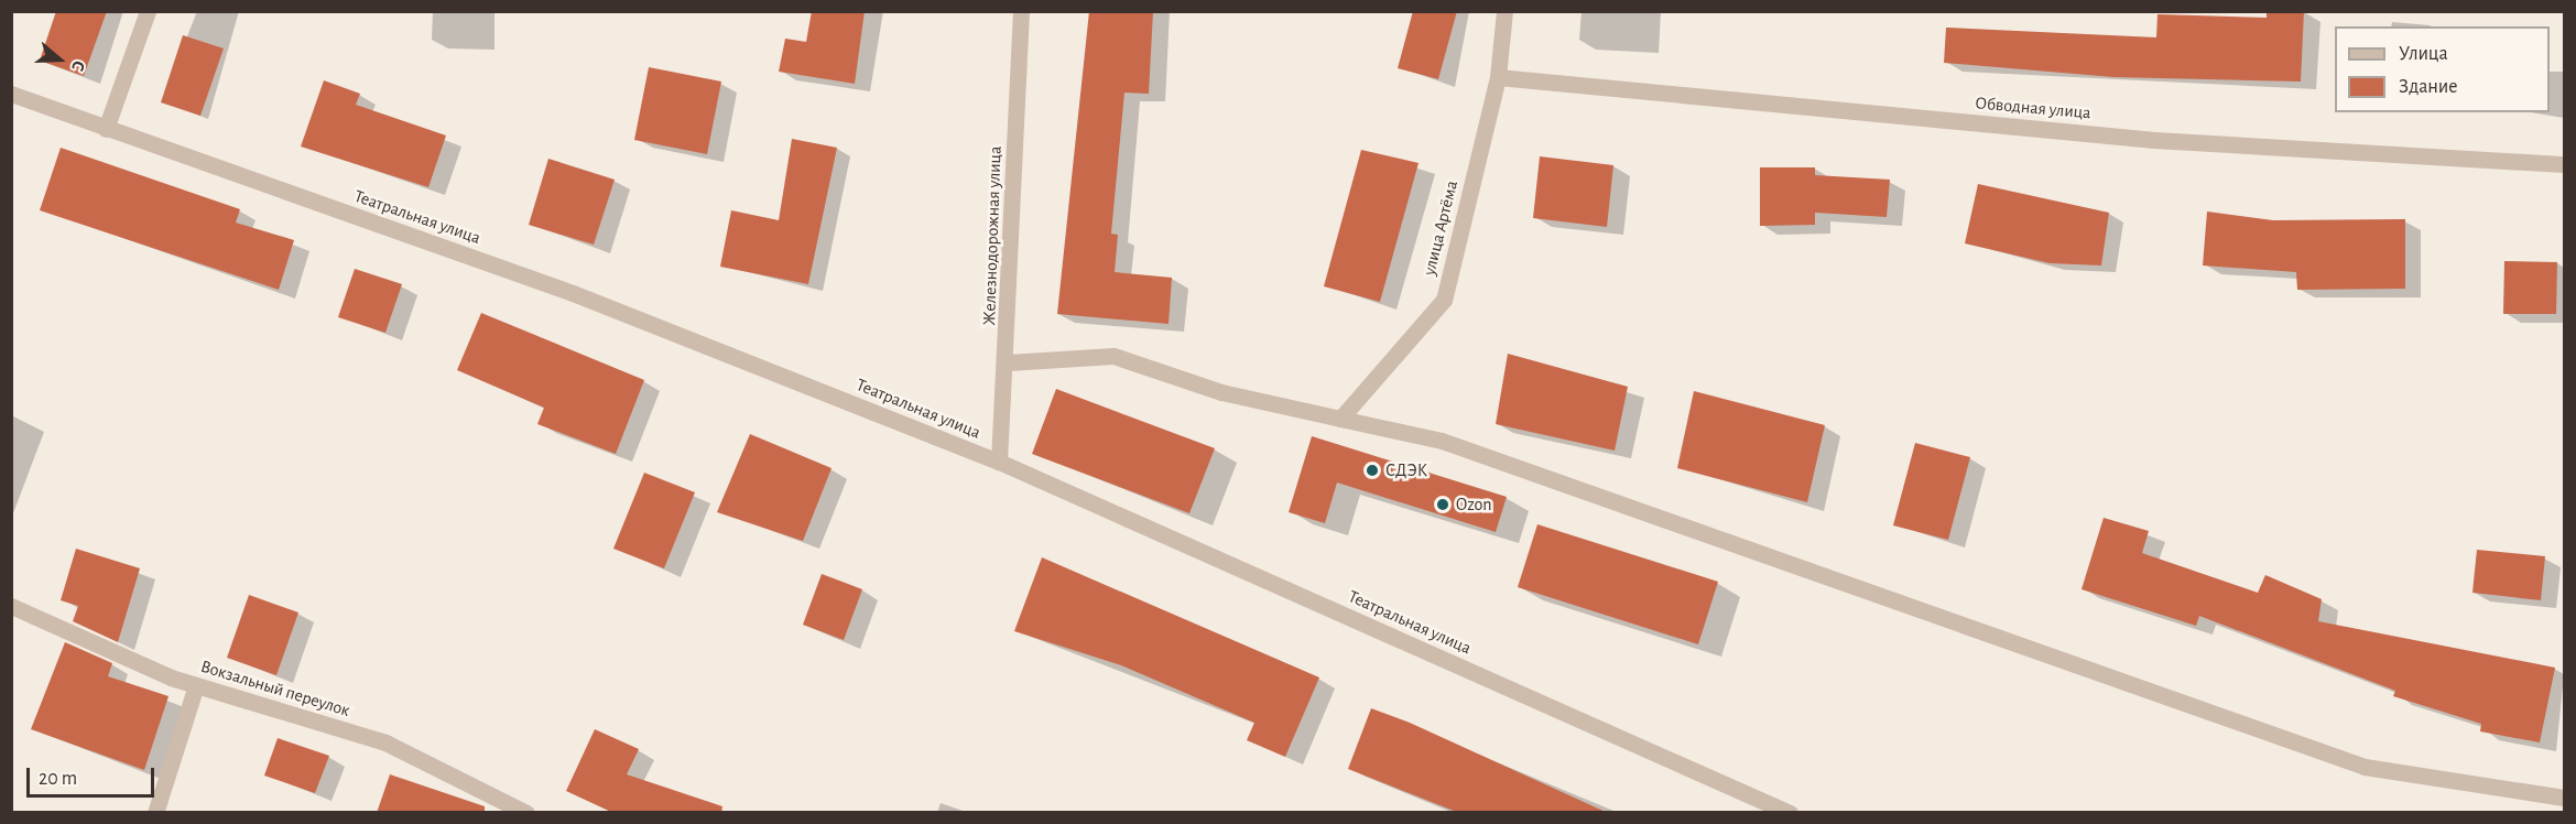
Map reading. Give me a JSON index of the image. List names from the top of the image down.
{
  "streets": {
    "street": [
      "Обводная улица",
      "Театральная улица",
      "улица Артёма",
      "Железнодорожная улица",
      "Вокзальный переулок"
    ]
  },
  "crossings": [
    ["Обводная улица", "улица Артёма"],
    ["Театральная улица", "Железнодорожная улица"]
  ],
  "places": ["СДЭК", "Ozon"],
  "legend": ["Улица", "Здание"],
  "scale_bar": "20 m",
  "north": "right"
}
